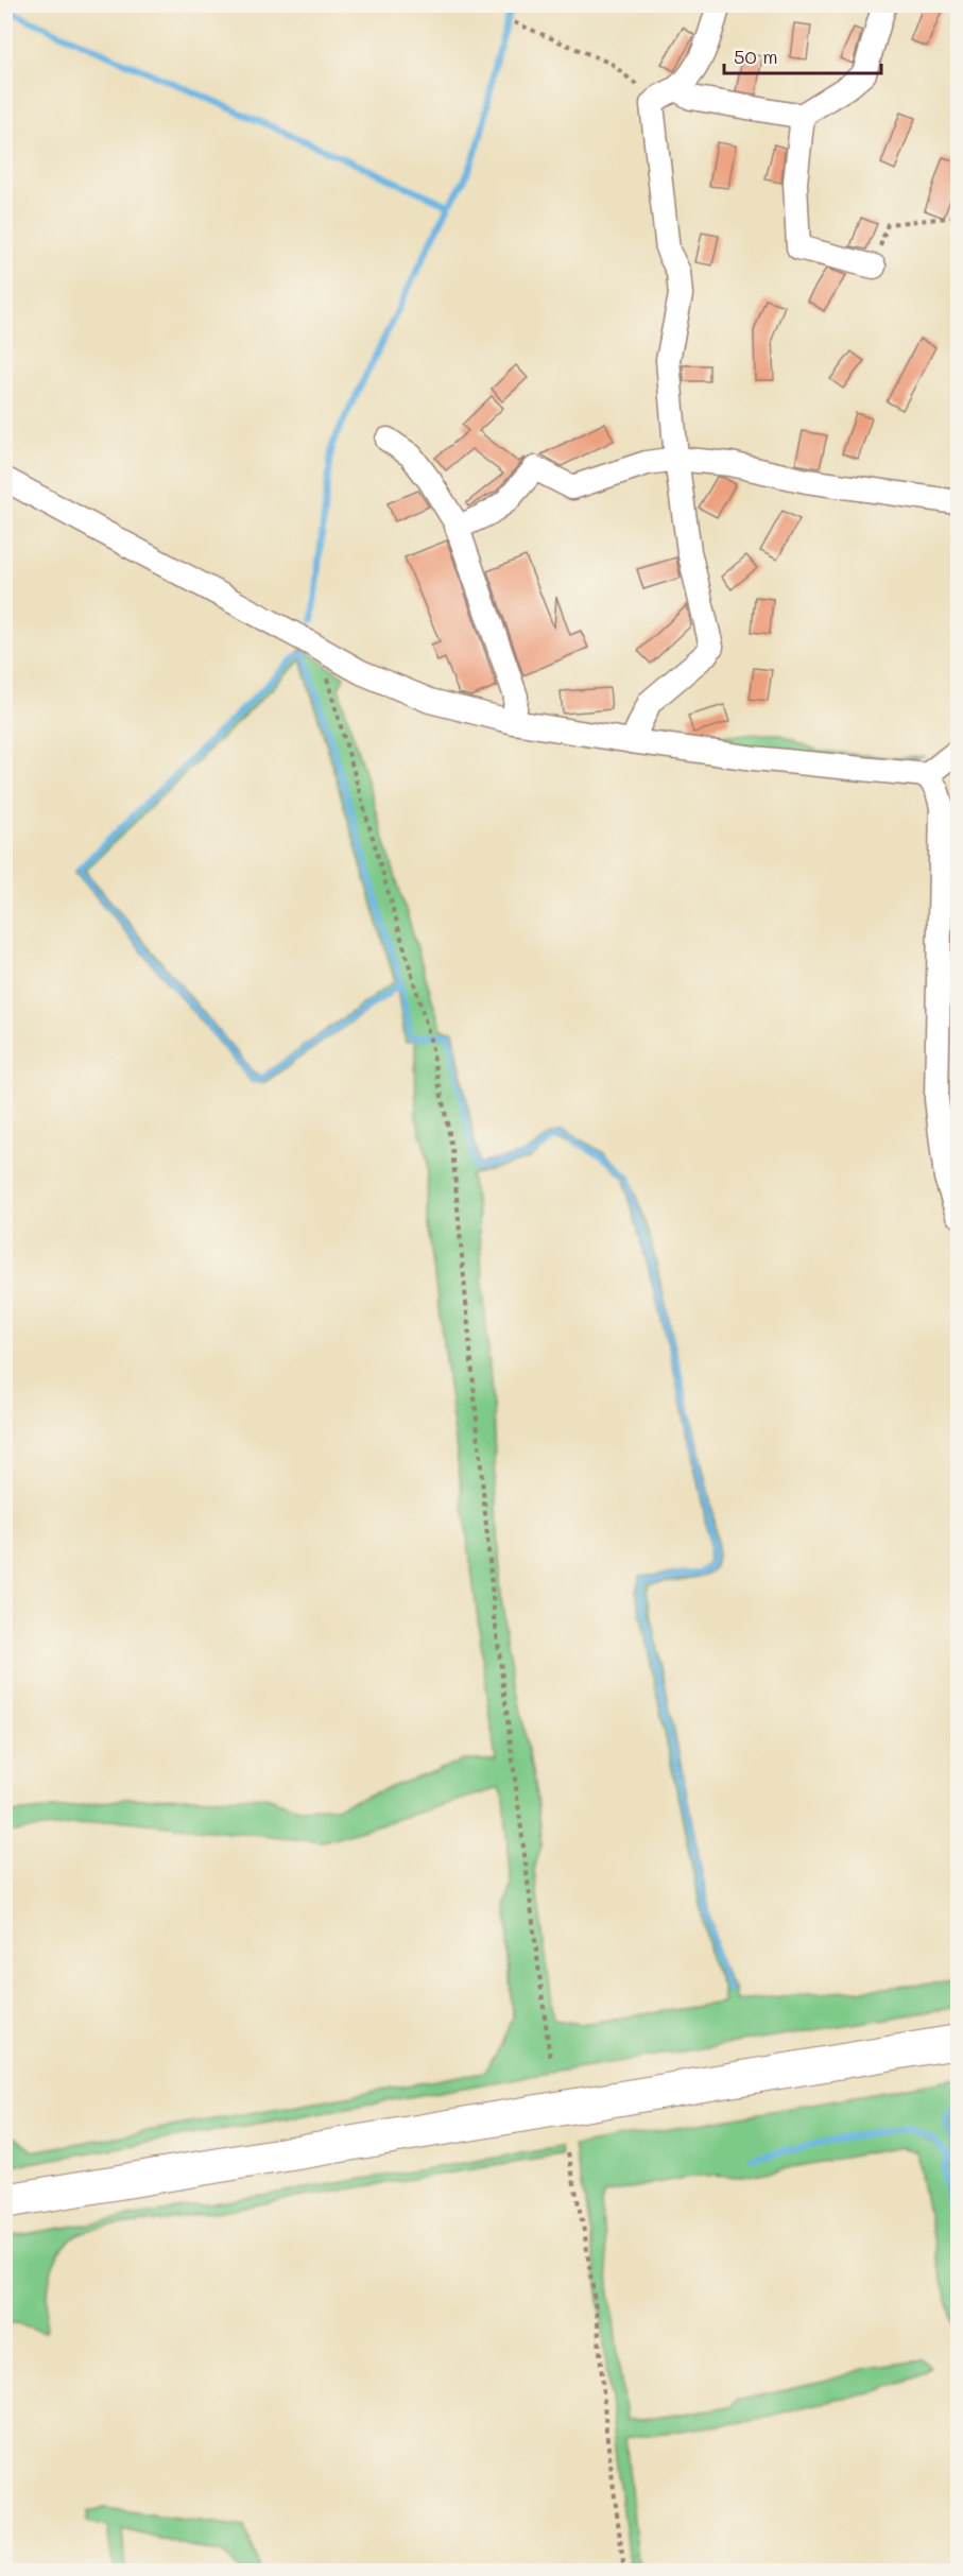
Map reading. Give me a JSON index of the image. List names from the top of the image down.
{
  "scale_bar": "50 m"
}
